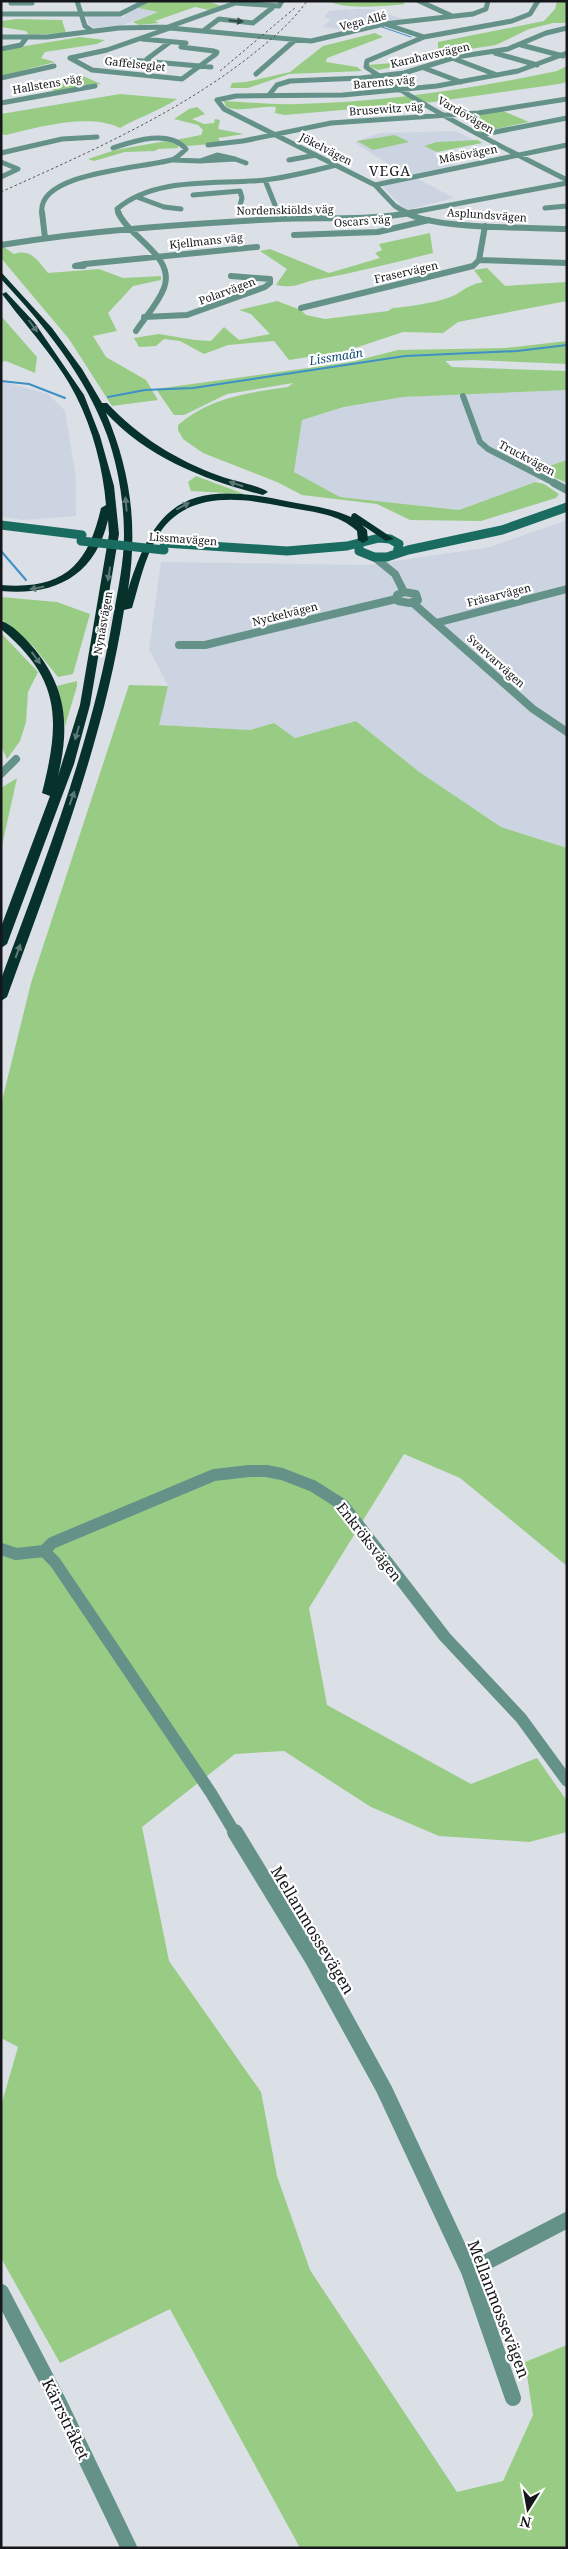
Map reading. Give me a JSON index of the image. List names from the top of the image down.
{
  "streets": {
    "highway": ["Nynäsvägen"],
    "street": [
      "Vega Allé",
      "Karahavsvägen",
      "Gaffelseglet",
      "Barents väg",
      "Hallstens väg",
      "Brusewitz väg",
      "Vardövägen",
      "Jökelvägen",
      "Måsövägen",
      "Nordenskiölds väg",
      "Asplundsvägen",
      "Oscars väg",
      "Kjellmans väg",
      "Fraservägen",
      "Polarvägen",
      "Truckvägen",
      "Lissmavägen",
      "Fräsarvägen",
      "Nyckelvägen",
      "Svarvarvägen",
      "Enkröksvägen",
      "Mellanmossevägen",
      "Kärrstråket"
    ]
  },
  "crossings": [
    ["Karahavsvägen", "Barents väg"],
    ["Karahavsvägen", "Vardövägen"],
    ["Barents väg", "Vardövägen"],
    ["Barents väg", "Jökelvägen"],
    ["Brusewitz väg", "Vardövägen"],
    ["Brusewitz väg", "Jökelvägen"],
    ["Vardövägen", "Måsövägen"],
    ["Vardövägen", "Nordenskiölds väg"],
    ["Jökelvägen", "Måsövägen"],
    ["Jökelvägen", "Nordenskiölds väg"],
    ["Jökelvägen", "Asplundsvägen"],
    ["Nordenskiölds väg", "Asplundsvägen"],
    ["Asplundsvägen", "Oscars väg"],
    ["Fräsarvägen", "Svarvarvägen"],
    ["Enkröksvägen", "Mellanmossevägen"]
  ],
  "districts": ["VEGA"],
  "water": ["Lissmaån"],
  "north": "bottom"
}
